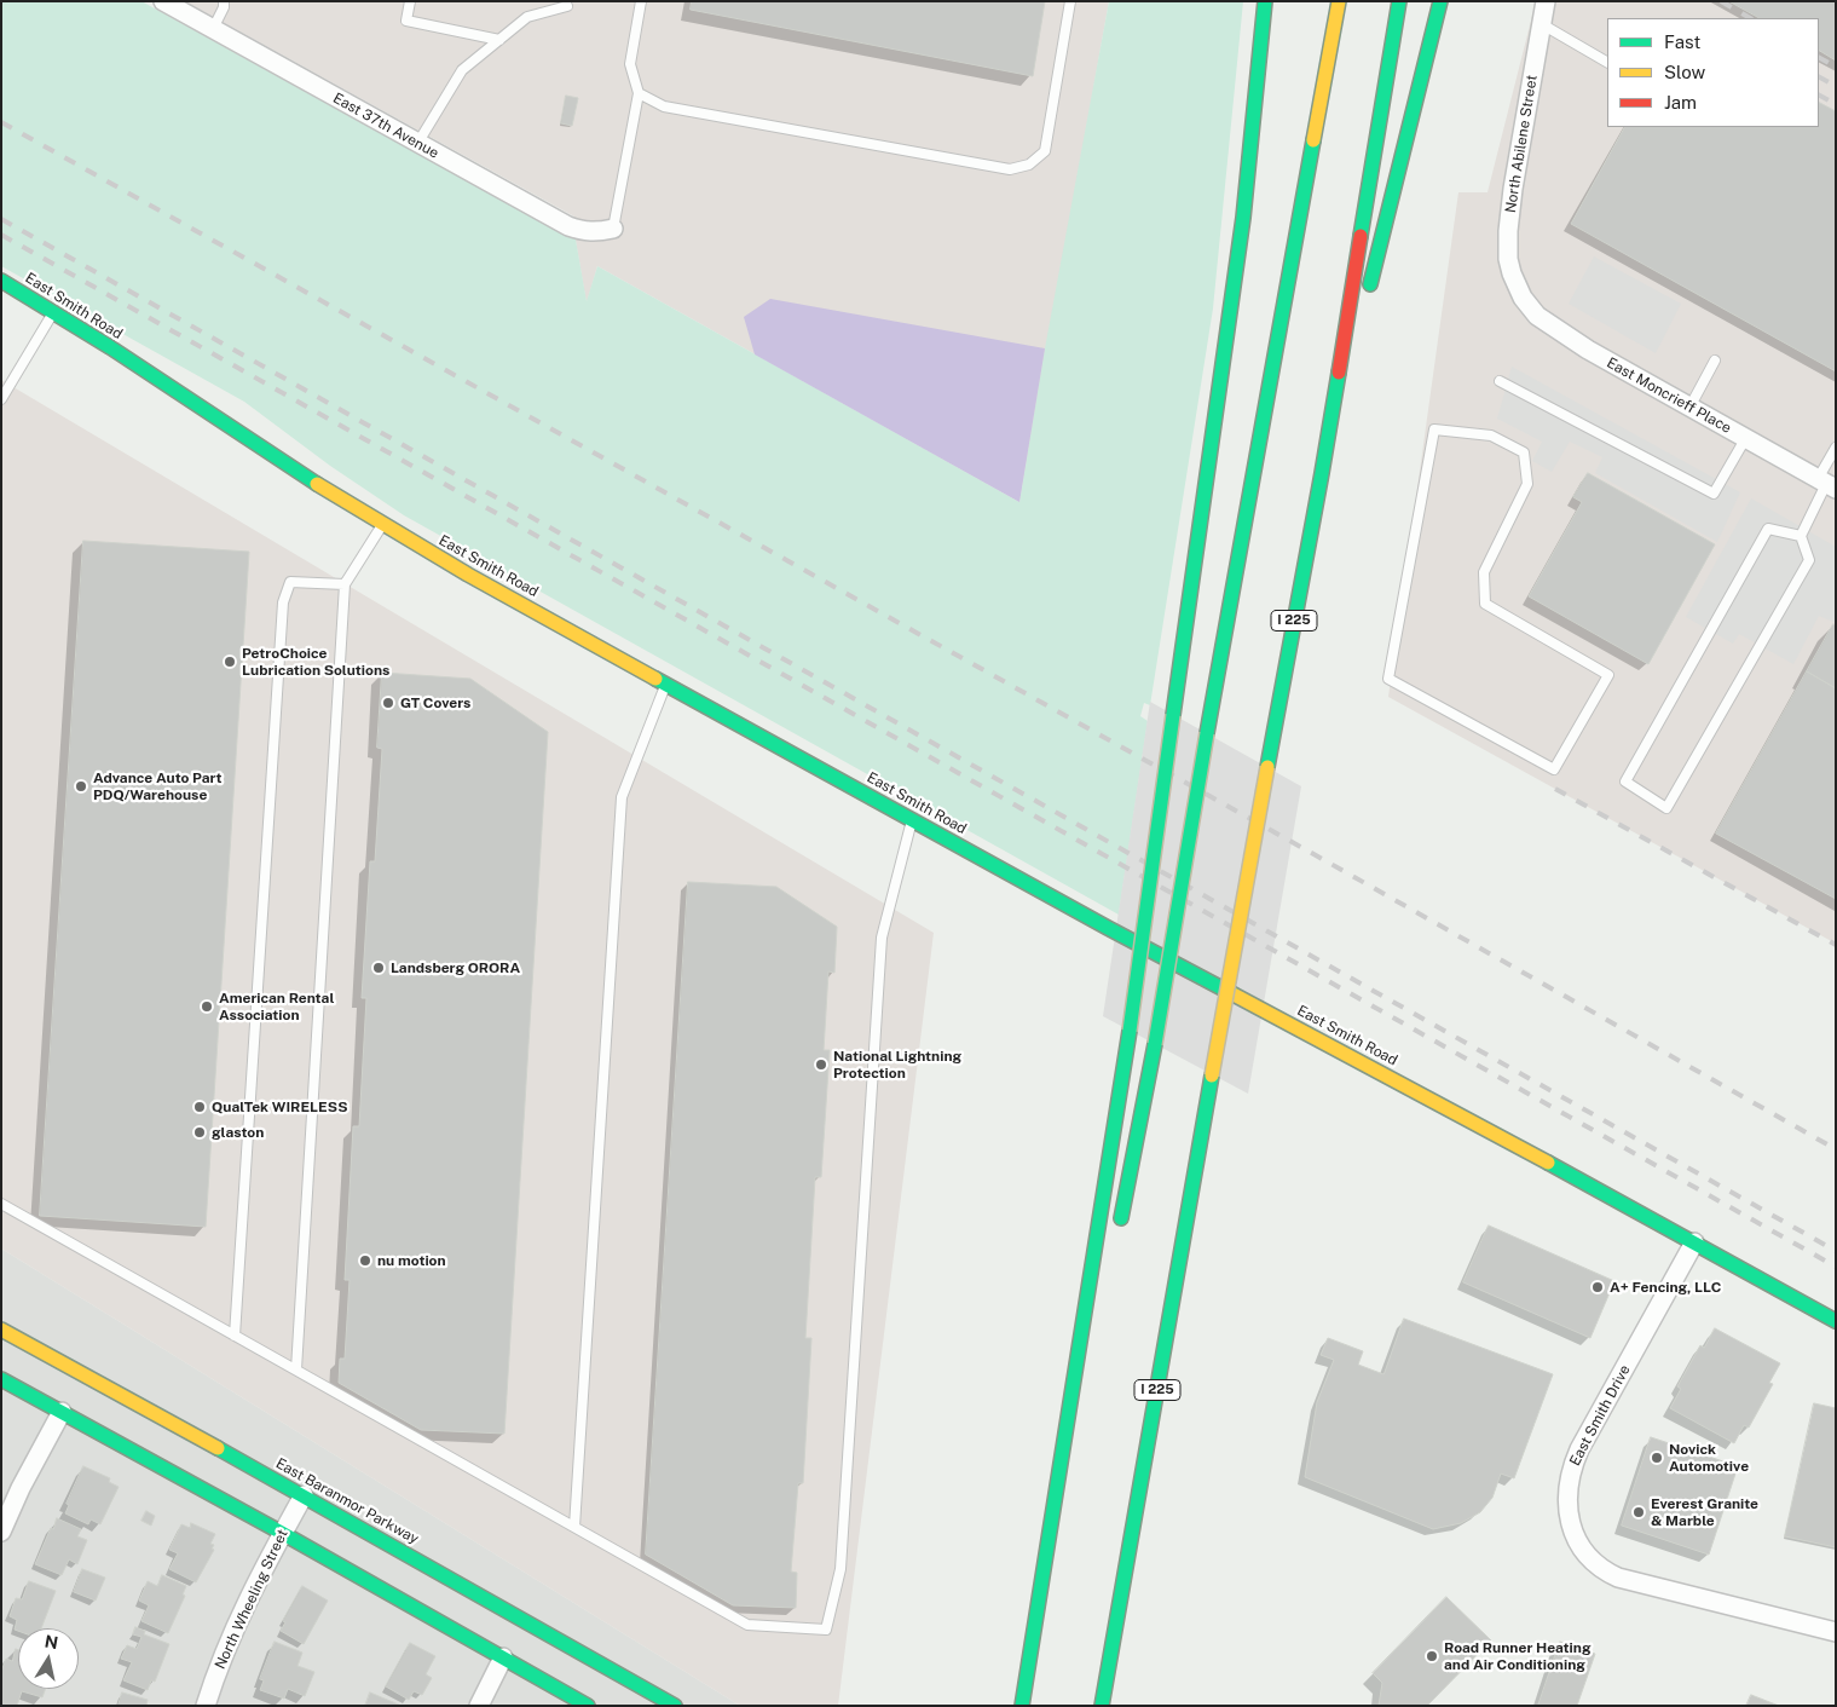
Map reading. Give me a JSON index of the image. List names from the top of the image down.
{
  "streets": {
    "main road": ["East Smith Road", "I 225", "East Baranmor Parkway"],
    "street": [
      "East 37th Avenue",
      "North Abilene Street",
      "East Moncrieff Place",
      "East Smith Drive",
      "North Wheeling Street"
    ]
  },
  "crossings": [
    ["North Abilene Street", "East Moncrieff Place"],
    ["East Smith Road", "East Smith Drive"],
    ["East Baranmor Parkway", "North Wheeling Street"]
  ],
  "places": [
    "PetroChoice Lubrication Solutions",
    "GT Covers",
    "Advance Auto Part PDQ/Warehouse",
    "Landsberg ORORA",
    "American Rental Association",
    "National Lightning Protection",
    "QualTek WIRELESS",
    "glaston",
    "nu motion",
    "A+ Fencing, LLC",
    "Novick Automotive",
    "Everest Granite & Marble",
    "Road Runner Heating and Air Conditioning"
  ],
  "legend": ["Fast", "Slow", "Jam"],
  "north": "top"
}
